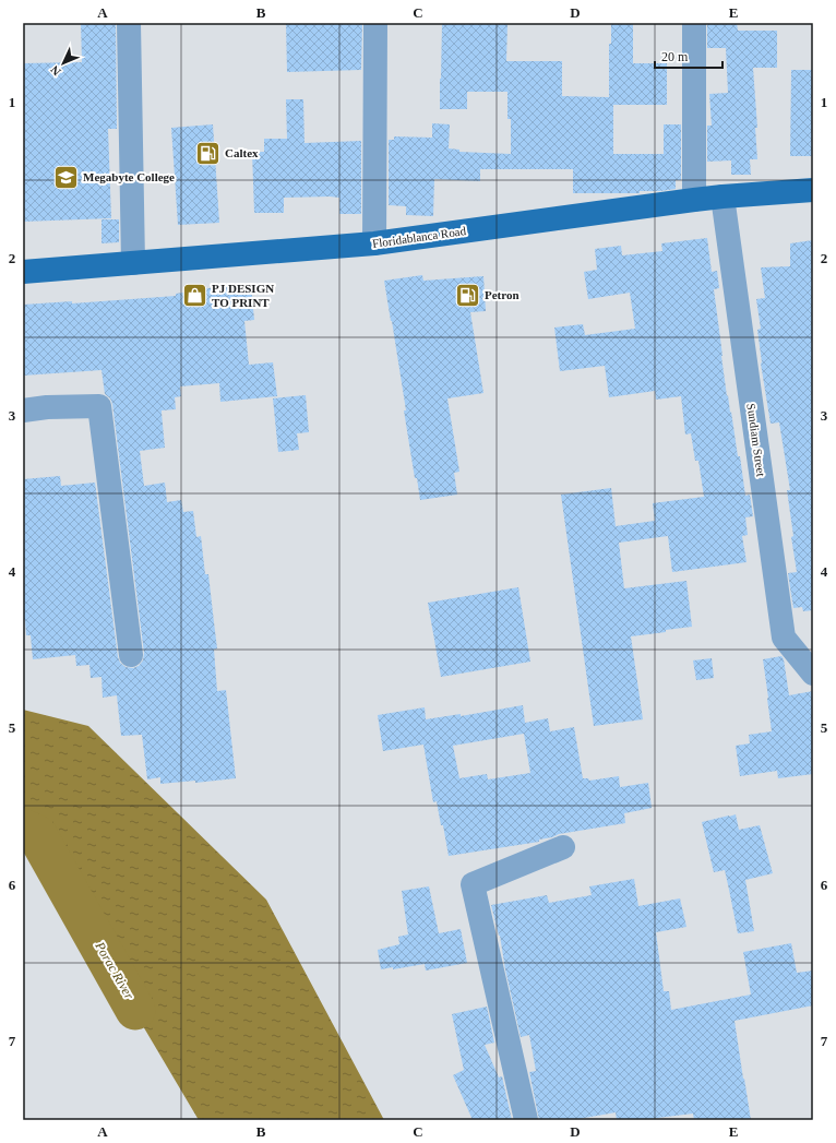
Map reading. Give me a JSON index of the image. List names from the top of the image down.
{
  "streets": {
    "main road": ["Floridablanca Road"],
    "street": ["Sundiam Street"]
  },
  "crossings": [
    ["Floridablanca Road", "Sundiam Street"]
  ],
  "water": ["Porac River"],
  "places": {
    "fuel station": ["Caltex", "Petron"],
    "school or university": ["Megabyte College"],
    "shop": ["PJ DESIGN TO PRINT"]
  },
  "scale_bar": "20 m",
  "north": "bottom left",
  "grid": {
    "columns": [
      "A",
      "B",
      "C",
      "D",
      "E"
    ],
    "rows": [
      "1",
      "2",
      "3",
      "4",
      "5",
      "6",
      "7"
    ]
  }
}
